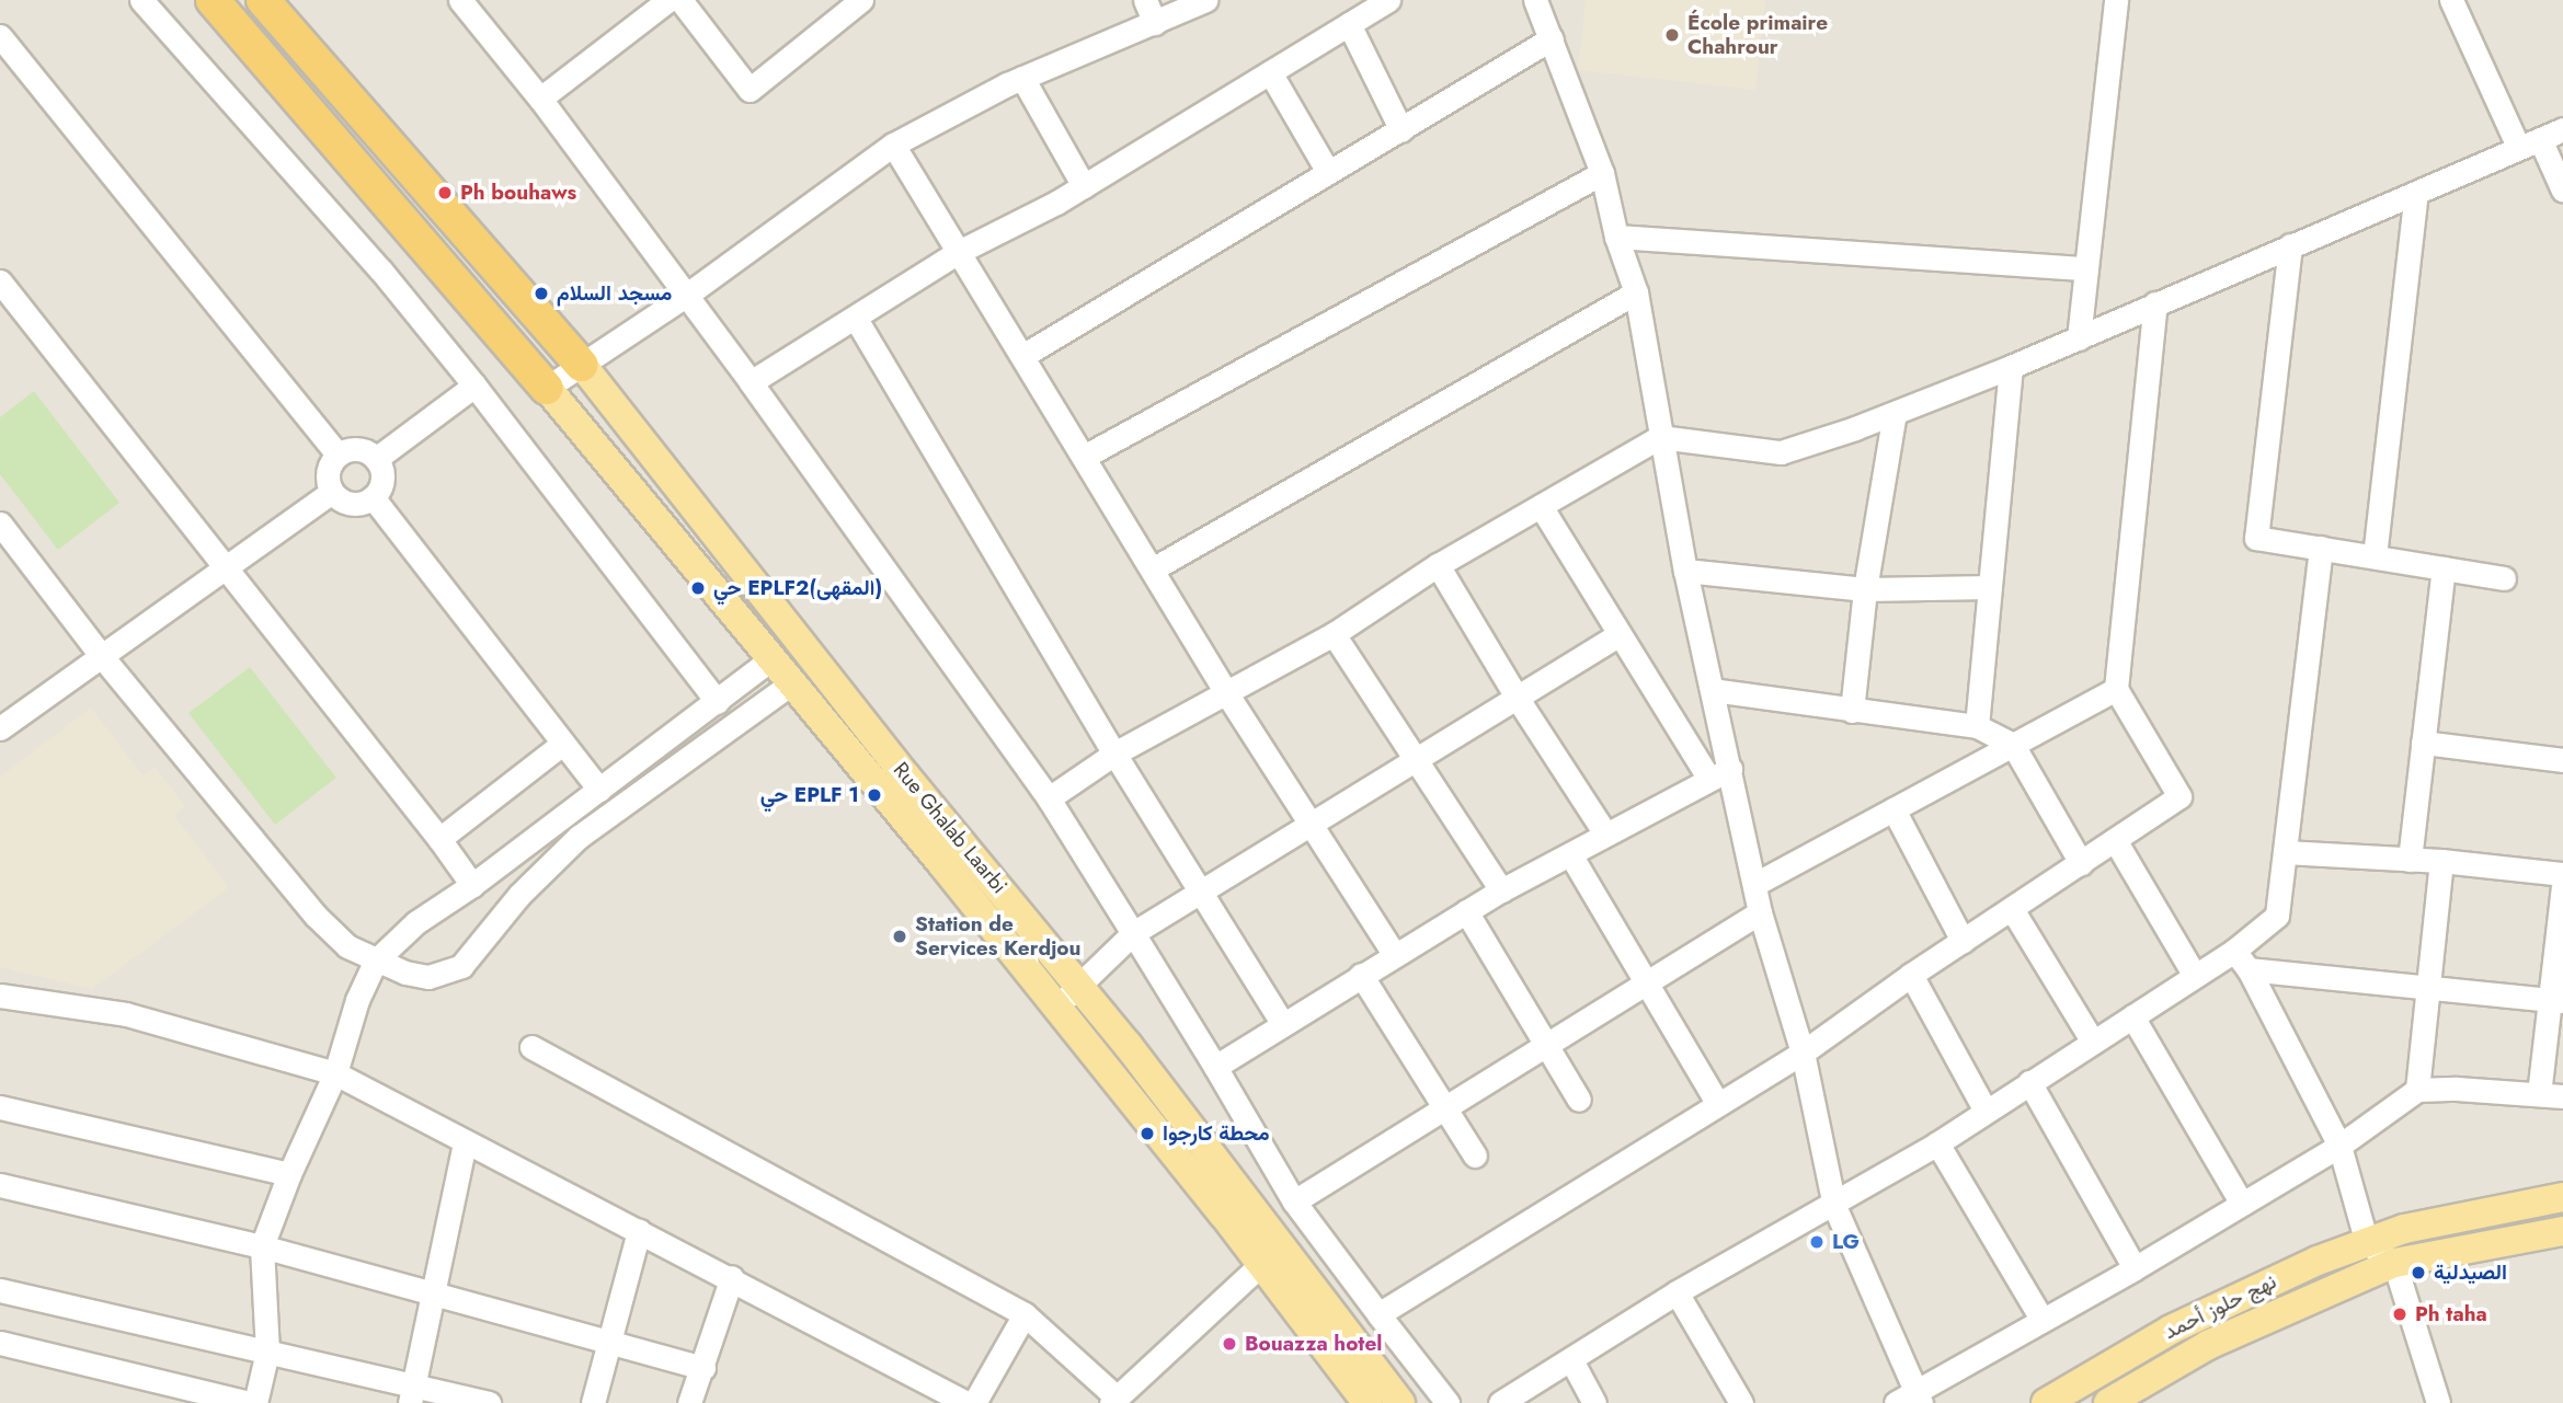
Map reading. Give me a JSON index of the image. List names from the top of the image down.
{
  "streets": {
    "main road": ["Rue Ghalab Laarbi", "نهج حلوز أحمد"]
  },
  "places": [
    "École primaire Chahrour",
    "Ph bouhaws",
    "مسجد السلام",
    "حي EPLF2(المقهى)",
    "حي EPLF 1",
    "Station de Services Kerdjou",
    "محطة كارجوا",
    "LG",
    "الصيدلية",
    "Ph taha",
    "Bouazza hotel"
  ]
}
